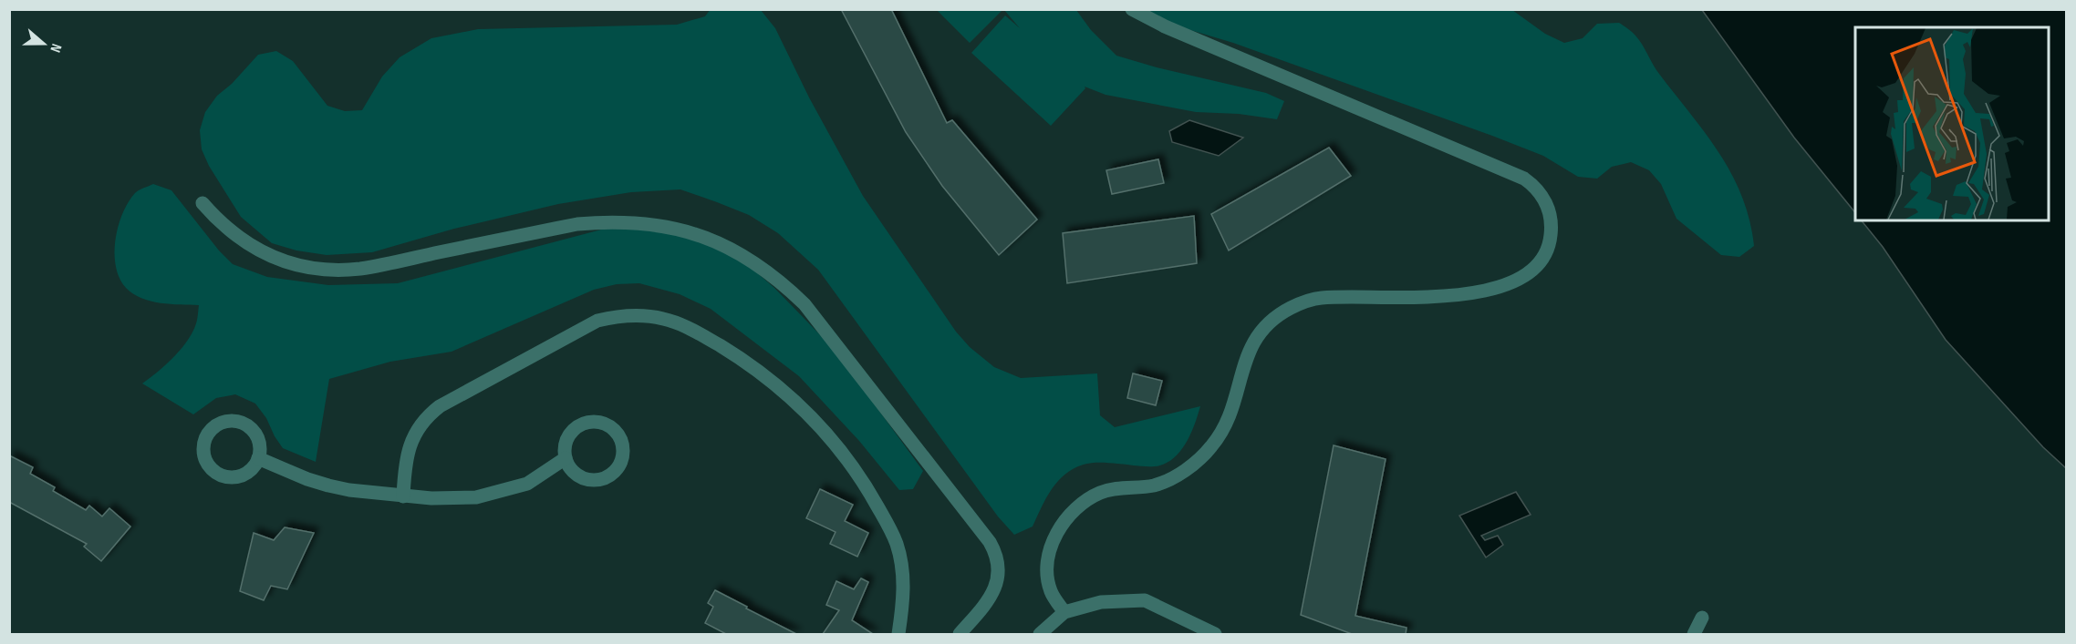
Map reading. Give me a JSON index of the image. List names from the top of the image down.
{
  "north": "right"
}
